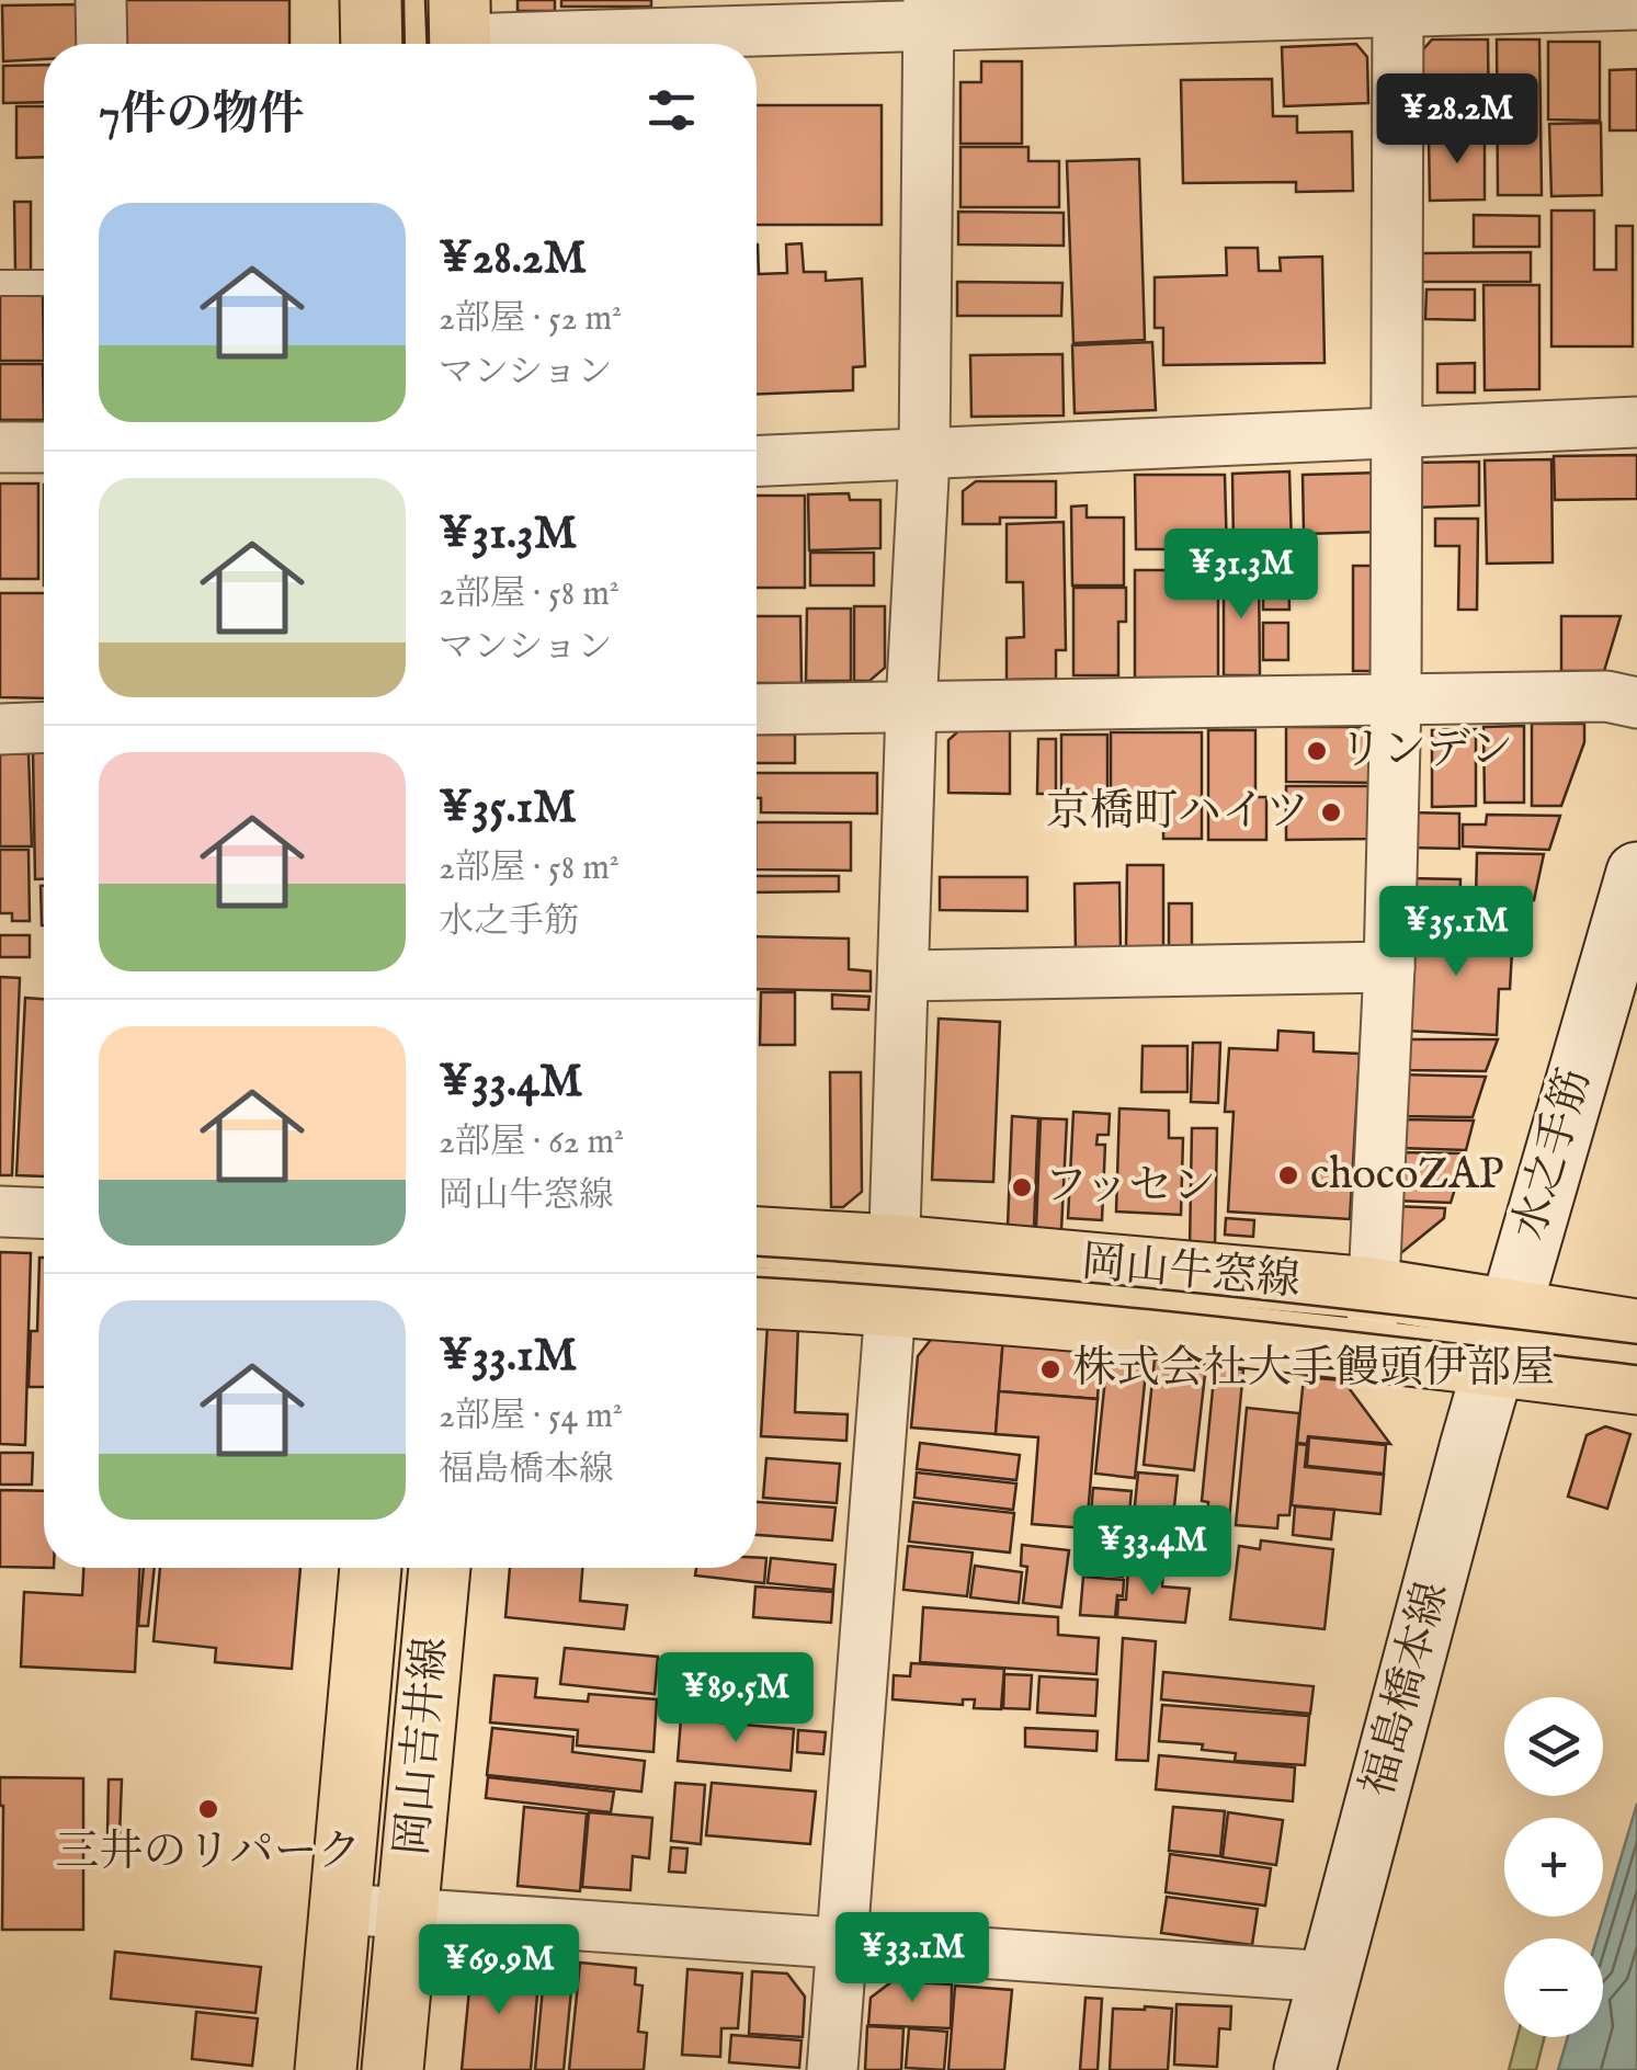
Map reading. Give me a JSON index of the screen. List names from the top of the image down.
{
  "streets": {
    "main road": [
      "水之手筋",
      "岡山牛窓線",
      "福島橋本線",
      "岡山吉井線"
    ]
  },
  "crossings": [
    ["水之手筋", "岡山牛窓線"],
    ["水之手筋", "福島橋本線"],
    ["岡山牛窓線", "福島橋本線"]
  ],
  "places": [
    "リンデン",
    "京橋町ハイツ",
    "chocoZAP",
    "フッセン",
    "株式会社大手饅頭伊部屋",
    "三井のリパーク"
  ],
  "page": {
    "heading": "7件の物件",
    "price": [
      "¥28.2M",
      "¥31.3M",
      "¥35.1M",
      "¥33.4M",
      "¥89.5M",
      "¥33.1M",
      "¥69.9M"
    ],
    "list": [
      {
        "name": "¥28.2M",
        "note": "2部屋 · 52 m² · マンション"
      },
      {
        "name": "¥31.3M",
        "note": "2部屋 · 58 m² · マンション"
      },
      {
        "name": "¥35.1M",
        "note": "2部屋 · 58 m² · 水之手筋"
      },
      {
        "name": "¥33.4M",
        "note": "2部屋 · 62 m² · 岡山牛窓線"
      },
      {
        "name": "¥33.1M",
        "note": "2部屋 · 54 m² · 福島橋本線"
      }
    ],
    "map_buttons": ["+", "−"]
  }
}
